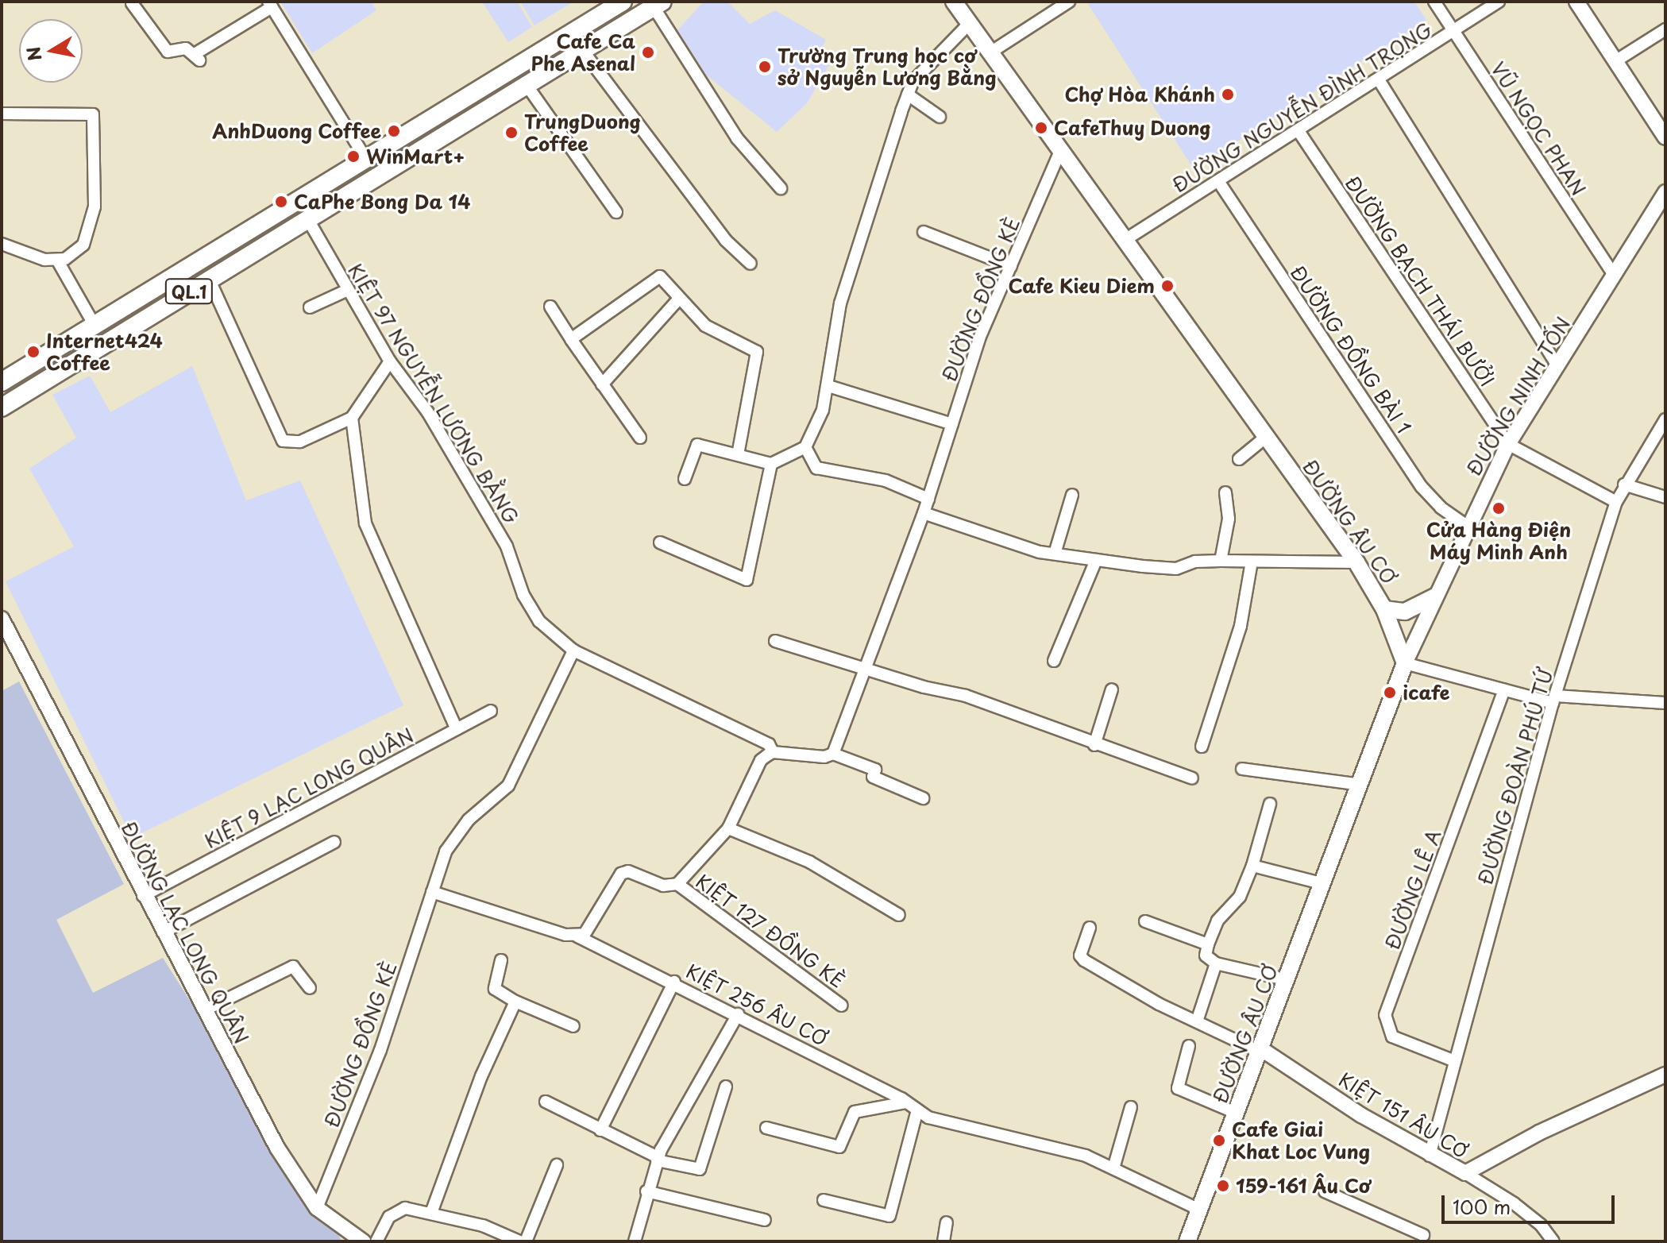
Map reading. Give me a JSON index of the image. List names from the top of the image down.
{
  "streets": {
    "highway": ["QL.1"],
    "main road": ["ĐƯỜNG ÂU CƠ"],
    "street": [
      "ĐƯỜNG NGUYỄN ĐÌNH TRỌNG",
      "VŨ NGỌC PHAN",
      "ĐƯỜNG BẠCH THÁI BƯỞI",
      "ĐƯỜNG ĐỒNG KÈ",
      "ĐƯỜNG ĐỒNG BÀI 1",
      "KIỆT 97 NGUYỄN LƯƠNG BẰNG",
      "ĐƯỜNG NINH TỐN",
      "ĐƯỜNG ĐOÀN PHÚ TỨ",
      "KIỆT 9 LẠC LONG QUÂN",
      "ĐƯỜNG LÊ A",
      "KIỆT 127 ĐỒNG KÈ",
      "ĐƯỜNG LẠC LONG QUÂN",
      "KIỆT 256 ÂU CƠ",
      "KIỆT 151 ÂU CƠ"
    ]
  },
  "crossings": [
    ["ĐƯỜNG NGUYỄN ĐÌNH TRỌNG", "VŨ NGỌC PHAN"],
    ["ĐƯỜNG NGUYỄN ĐÌNH TRỌNG", "ĐƯỜNG BẠCH THÁI BƯỞI"],
    ["ĐƯỜNG NGUYỄN ĐÌNH TRỌNG", "ĐƯỜNG ĐỒNG BÀI 1"],
    ["ĐƯỜNG NGUYỄN ĐÌNH TRỌNG", "ĐƯỜNG ÂU CƠ"],
    ["VŨ NGỌC PHAN", "ĐƯỜNG NINH TỐN"],
    ["ĐƯỜNG BẠCH THÁI BƯỞI", "ĐƯỜNG NINH TỐN"],
    ["ĐƯỜNG BẠCH THÁI BƯỞI", "ĐƯỜNG ĐOÀN PHÚ TỨ"],
    ["QL.1", "KIỆT 97 NGUYỄN LƯƠNG BẰNG"],
    ["ĐƯỜNG ĐỒNG KÈ", "KIỆT 97 NGUYỄN LƯƠNG BẰNG"],
    ["ĐƯỜNG ĐỒNG KÈ", "ĐƯỜNG ÂU CƠ"],
    ["ĐƯỜNG ĐỒNG KÈ", "ĐƯỜNG LẠC LONG QUÂN"],
    ["ĐƯỜNG ĐỒNG BÀI 1", "ĐƯỜNG NINH TỐN"],
    ["ĐƯỜNG NINH TỐN", "ĐƯỜNG ÂU CƠ"],
    ["ĐƯỜNG ÂU CƠ", "KIỆT 256 ÂU CƠ"],
    ["ĐƯỜNG ÂU CƠ", "KIỆT 151 ÂU CƠ"],
    ["ĐƯỜNG ĐOÀN PHÚ TỨ", "ĐƯỜNG LÊ A"],
    ["ĐƯỜNG ĐOÀN PHÚ TỨ", "KIỆT 151 ÂU CƠ"],
    ["KIỆT 9 LẠC LONG QUÂN", "ĐƯỜNG LẠC LONG QUÂN"]
  ],
  "places": [
    "Cafe Ca Phe Asenal",
    "Trường Trung học cơ sở Nguyễn Lương Bằng",
    "Chợ Hòa Khánh",
    "CafeThuy Duong",
    "AnhDuong Coffee",
    "TrungDuong Coffee",
    "WinMart+",
    "CaPhe Bong Da 14",
    "Cafe Kieu Diem",
    "Internet424 Coffee",
    "Cửa Hàng Điện Máy Minh Anh",
    "icafe",
    "Cafe Giai Khat Loc Vung",
    "159-161 Âu Cơ"
  ],
  "scale_bar": "100 m",
  "north": "left"
}
